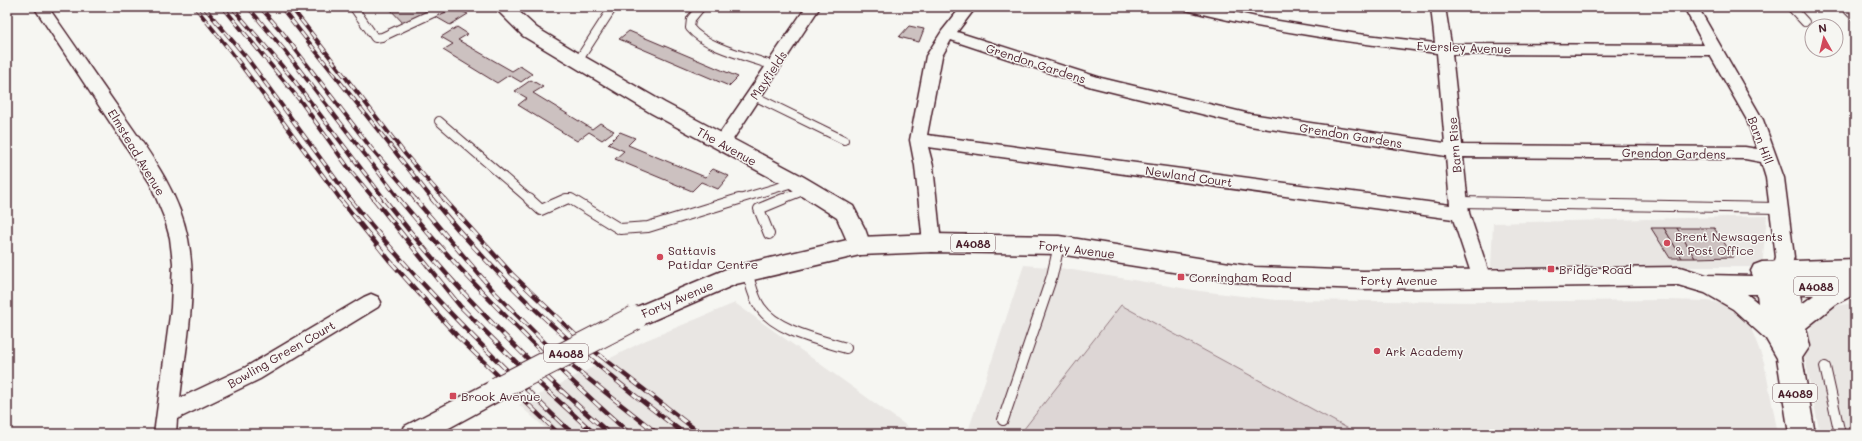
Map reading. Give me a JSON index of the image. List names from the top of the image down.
{
  "streets": {
    "main road": [
      "The Avenue",
      "A4088",
      "Forty Avenue",
      "A4089"
    ],
    "street": [
      "Eversley Avenue",
      "Grendon Gardens",
      "Mayfields",
      "Barn Hill",
      "Barn Rise",
      "Elmstead Avenue",
      "Newland Court",
      "Bowling Green Court"
    ]
  },
  "crossings": [
    ["Eversley Avenue", "Barn Hill"],
    ["Eversley Avenue", "Barn Rise"],
    ["Grendon Gardens", "Barn Hill"],
    ["Grendon Gardens", "Barn Rise"],
    ["Mayfields", "The Avenue"],
    ["Barn Hill", "A4088"],
    ["Barn Hill", "Forty Avenue"],
    ["Barn Hill", "A4089"],
    ["Barn Rise", "Newland Court"],
    ["Barn Rise", "Forty Avenue"],
    ["The Avenue", "Forty Avenue"],
    ["Elmstead Avenue", "Bowling Green Court"],
    ["A4088", "Forty Avenue"],
    ["A4088", "A4089"],
    ["Forty Avenue", "A4089"]
  ],
  "places": {
    "other": ["Brent Newsagents & Post Office", "Sattavis Patidar Centre", "Ark Academy"],
    "transit": ["Bridge Road", "Corringham Road", "Brook Avenue"]
  },
  "north": "top"
}
